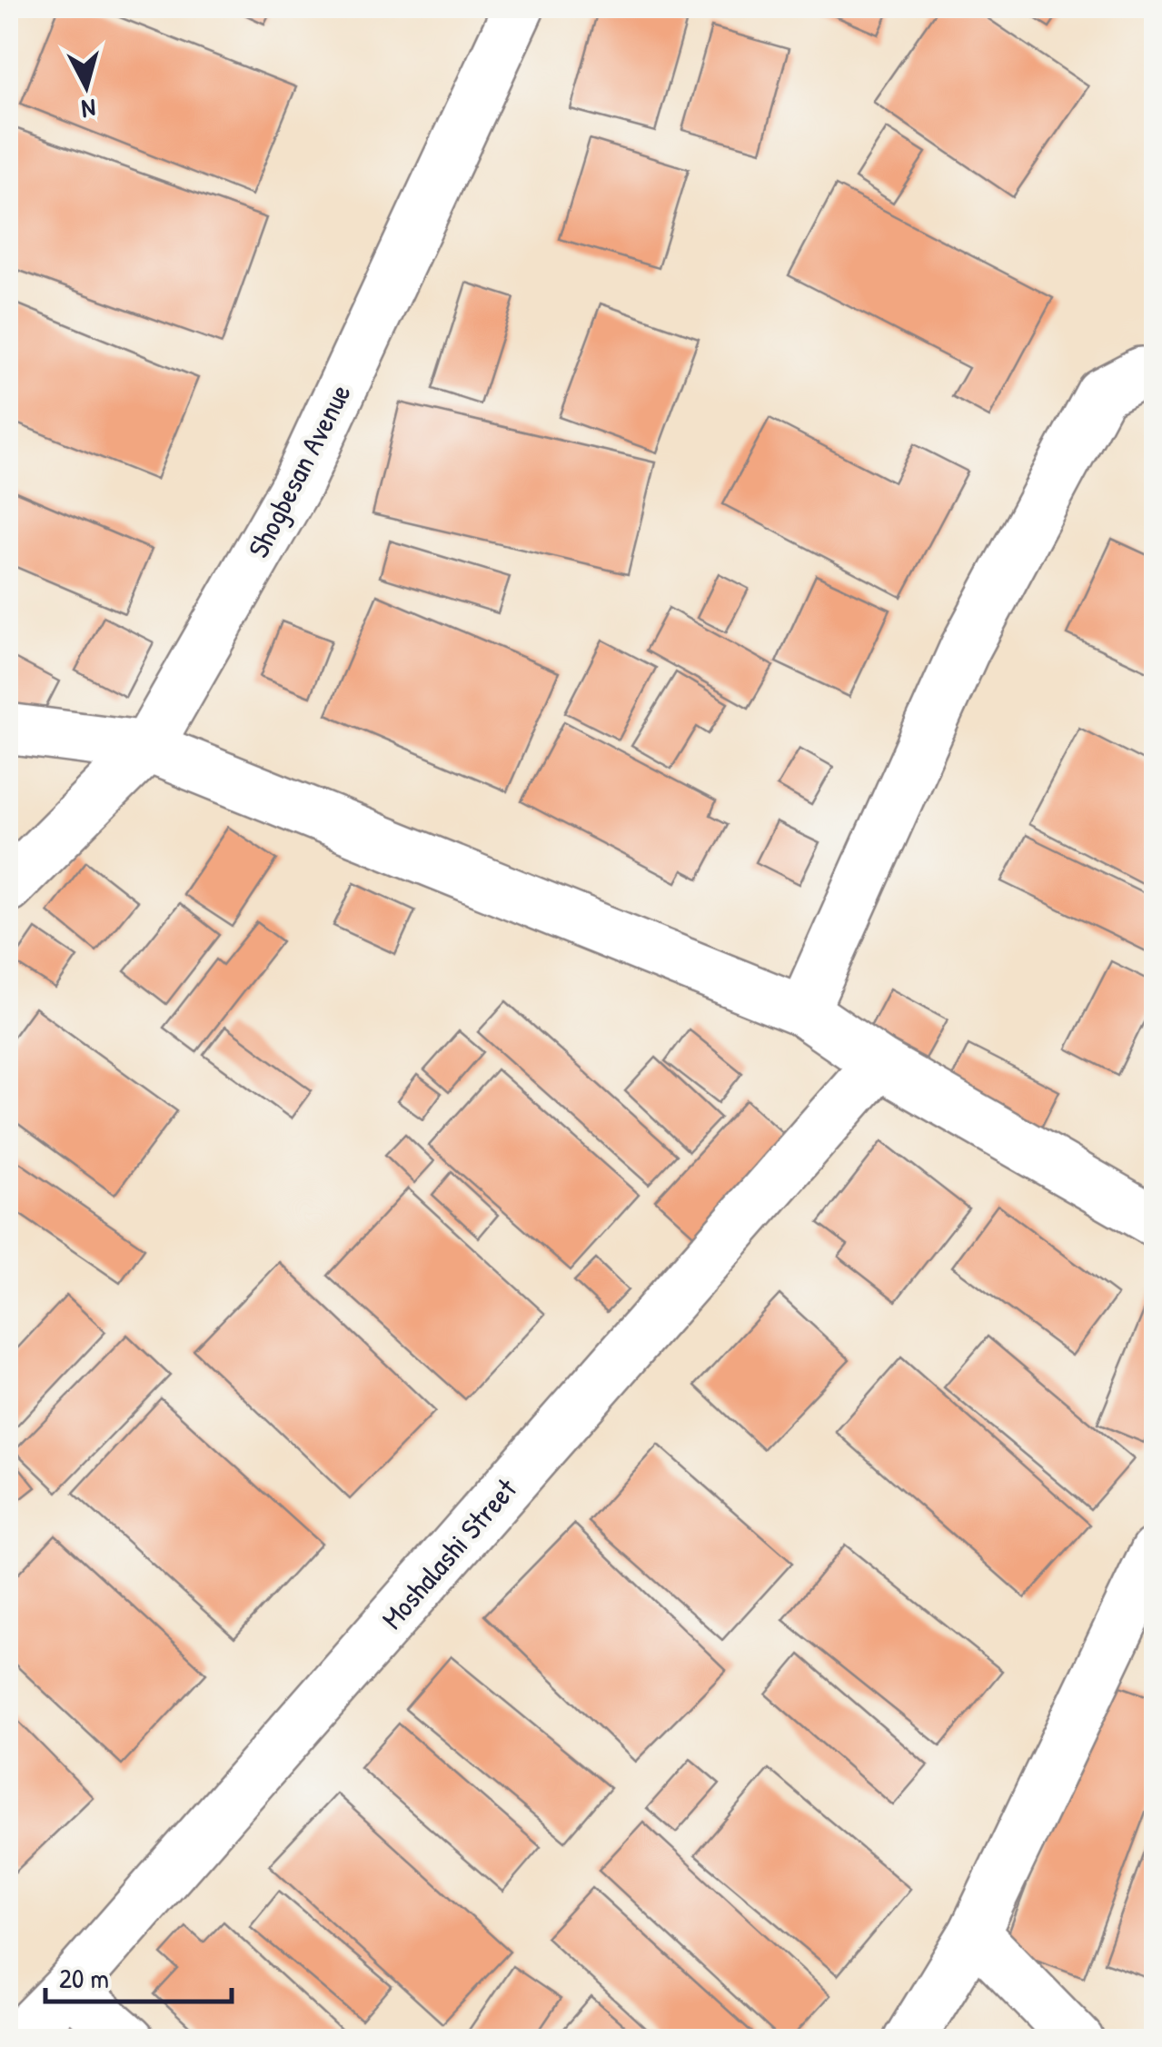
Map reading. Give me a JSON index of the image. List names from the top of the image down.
{
  "streets": {
    "street": ["Shogbesan Avenue", "Moshalashi Street"]
  },
  "scale_bar": "20 m",
  "north": "bottom"
}
